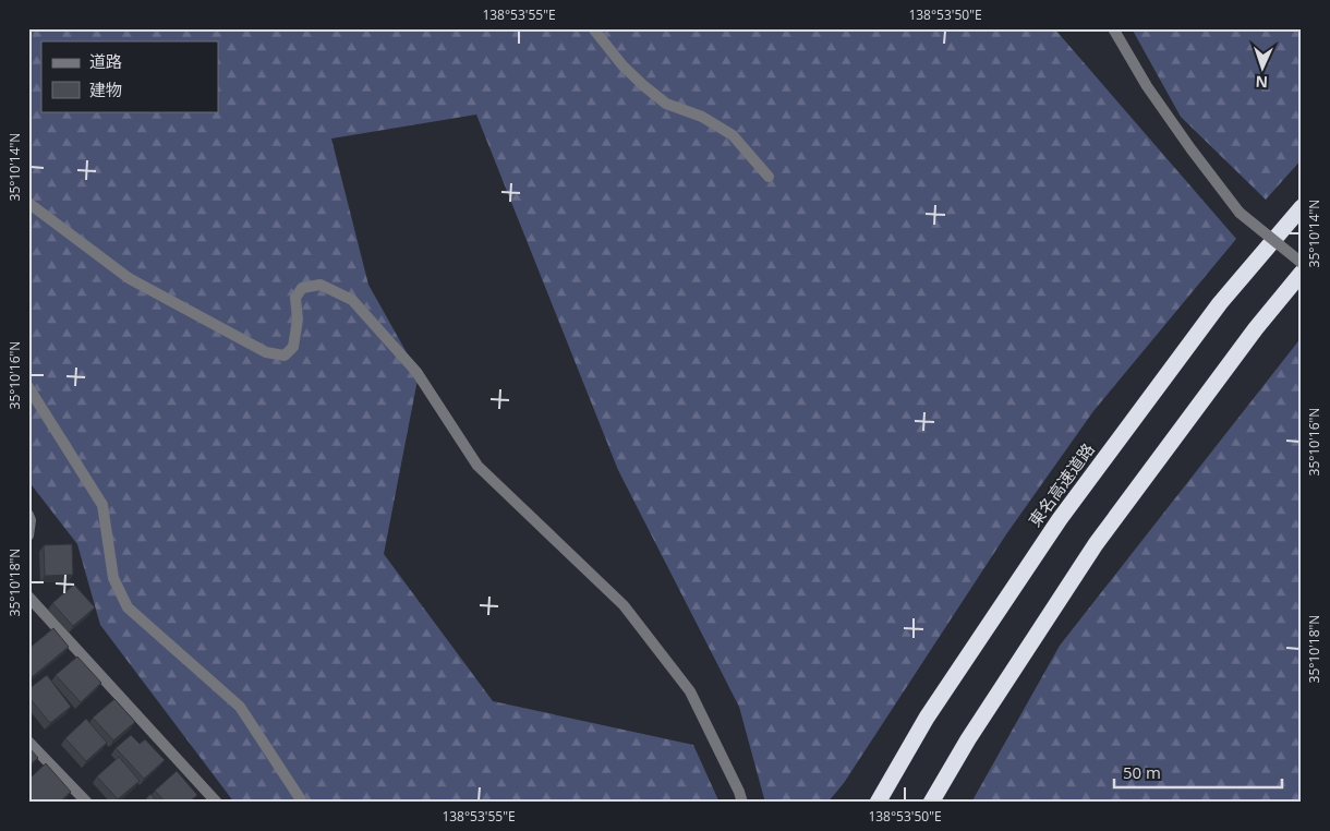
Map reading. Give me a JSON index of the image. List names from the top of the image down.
{
  "streets": {
    "highway": ["東名高速道路"]
  },
  "legend": ["道路", "建物"],
  "scale_bar": "50 m",
  "north": "bottom",
  "coordinates": [
    "138°53'55\"E",
    "138°53'50\"E",
    "35°10'14\"N",
    "35°10'16\"N",
    "35°10'18\"N"
  ]
}
